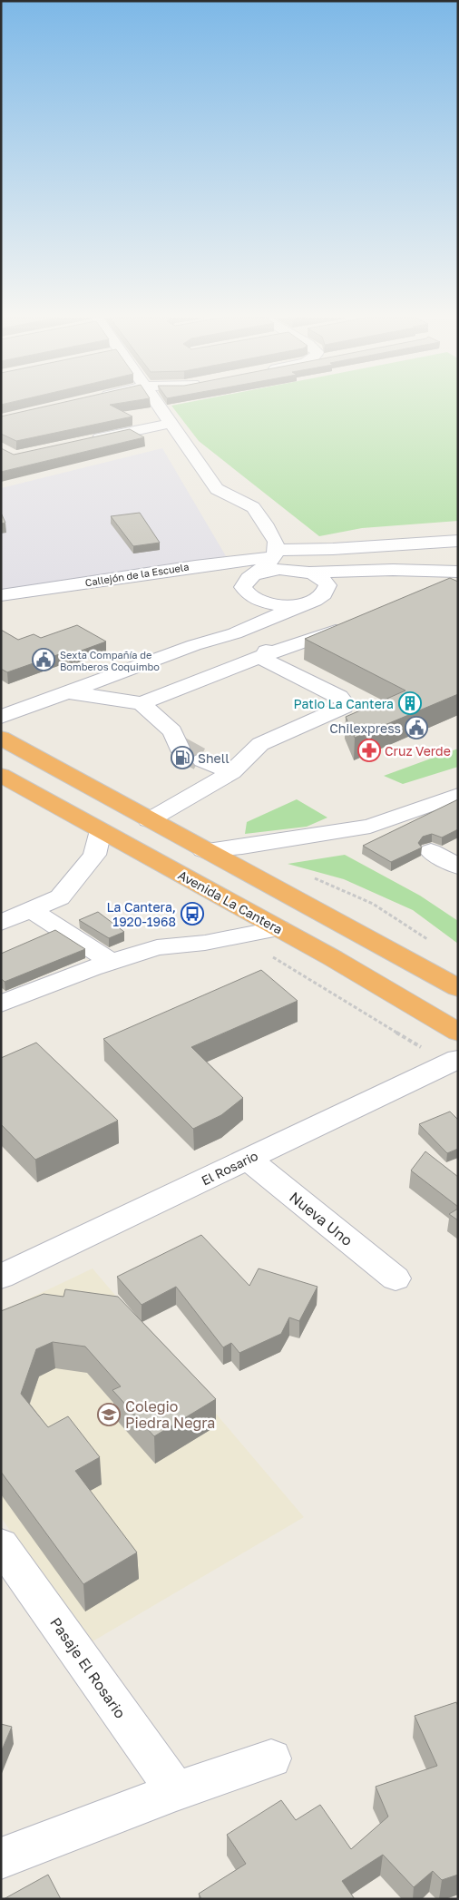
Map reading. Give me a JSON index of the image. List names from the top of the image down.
{
  "streets": {
    "highway": ["Avenida La Cantera"],
    "street": [
      "Callejón de la Escuela",
      "El Rosario",
      "Nueva Uno",
      "Pasaje El Rosario"
    ]
  },
  "crossings": [
    ["El Rosario", "Nueva Uno"]
  ],
  "places": {
    "public building": ["Sexta Compañía de Bomberos Coquimbo", "Chilexpress"],
    "building": ["Patio La Cantera"],
    "pharmacy": ["Cruz Verde"],
    "fuel station": ["Shell"],
    "bus stop": ["La Cantera, 1920-1968"],
    "school or university": ["Colegio Piedra Negra"]
  }
}
